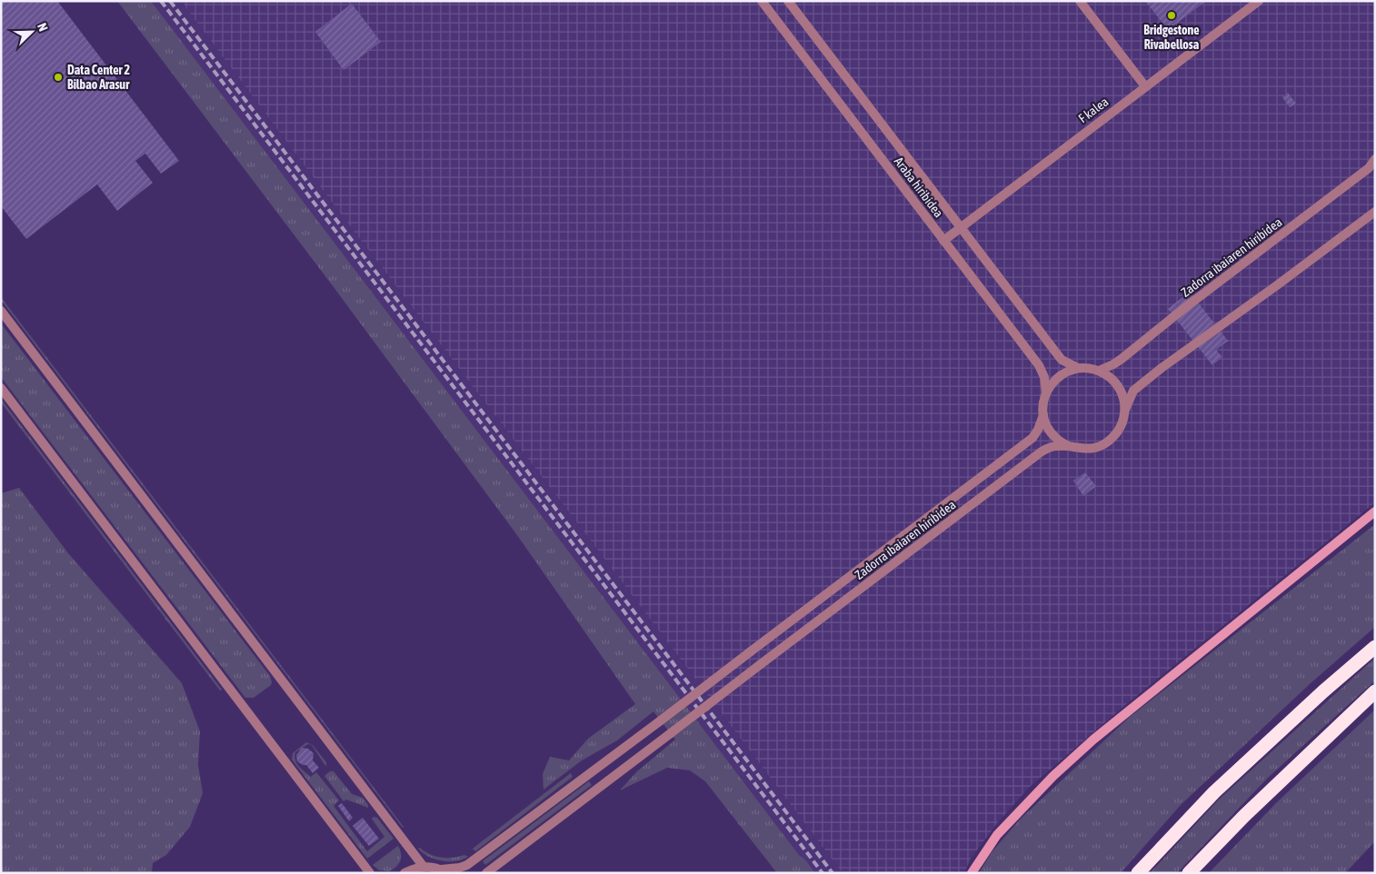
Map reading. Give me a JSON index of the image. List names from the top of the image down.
{
  "streets": {
    "street": ["F kalea", "Araba hiribidea", "Zadorra ibaiaren hiribidea"]
  },
  "crossings": [
    ["F kalea", "Araba hiribidea"],
    ["Araba hiribidea", "Zadorra ibaiaren hiribidea"]
  ],
  "places": ["Bridgestone Rivabellosa", "Data Center 2 Bilbao Arasur"],
  "north": "top right"
}
